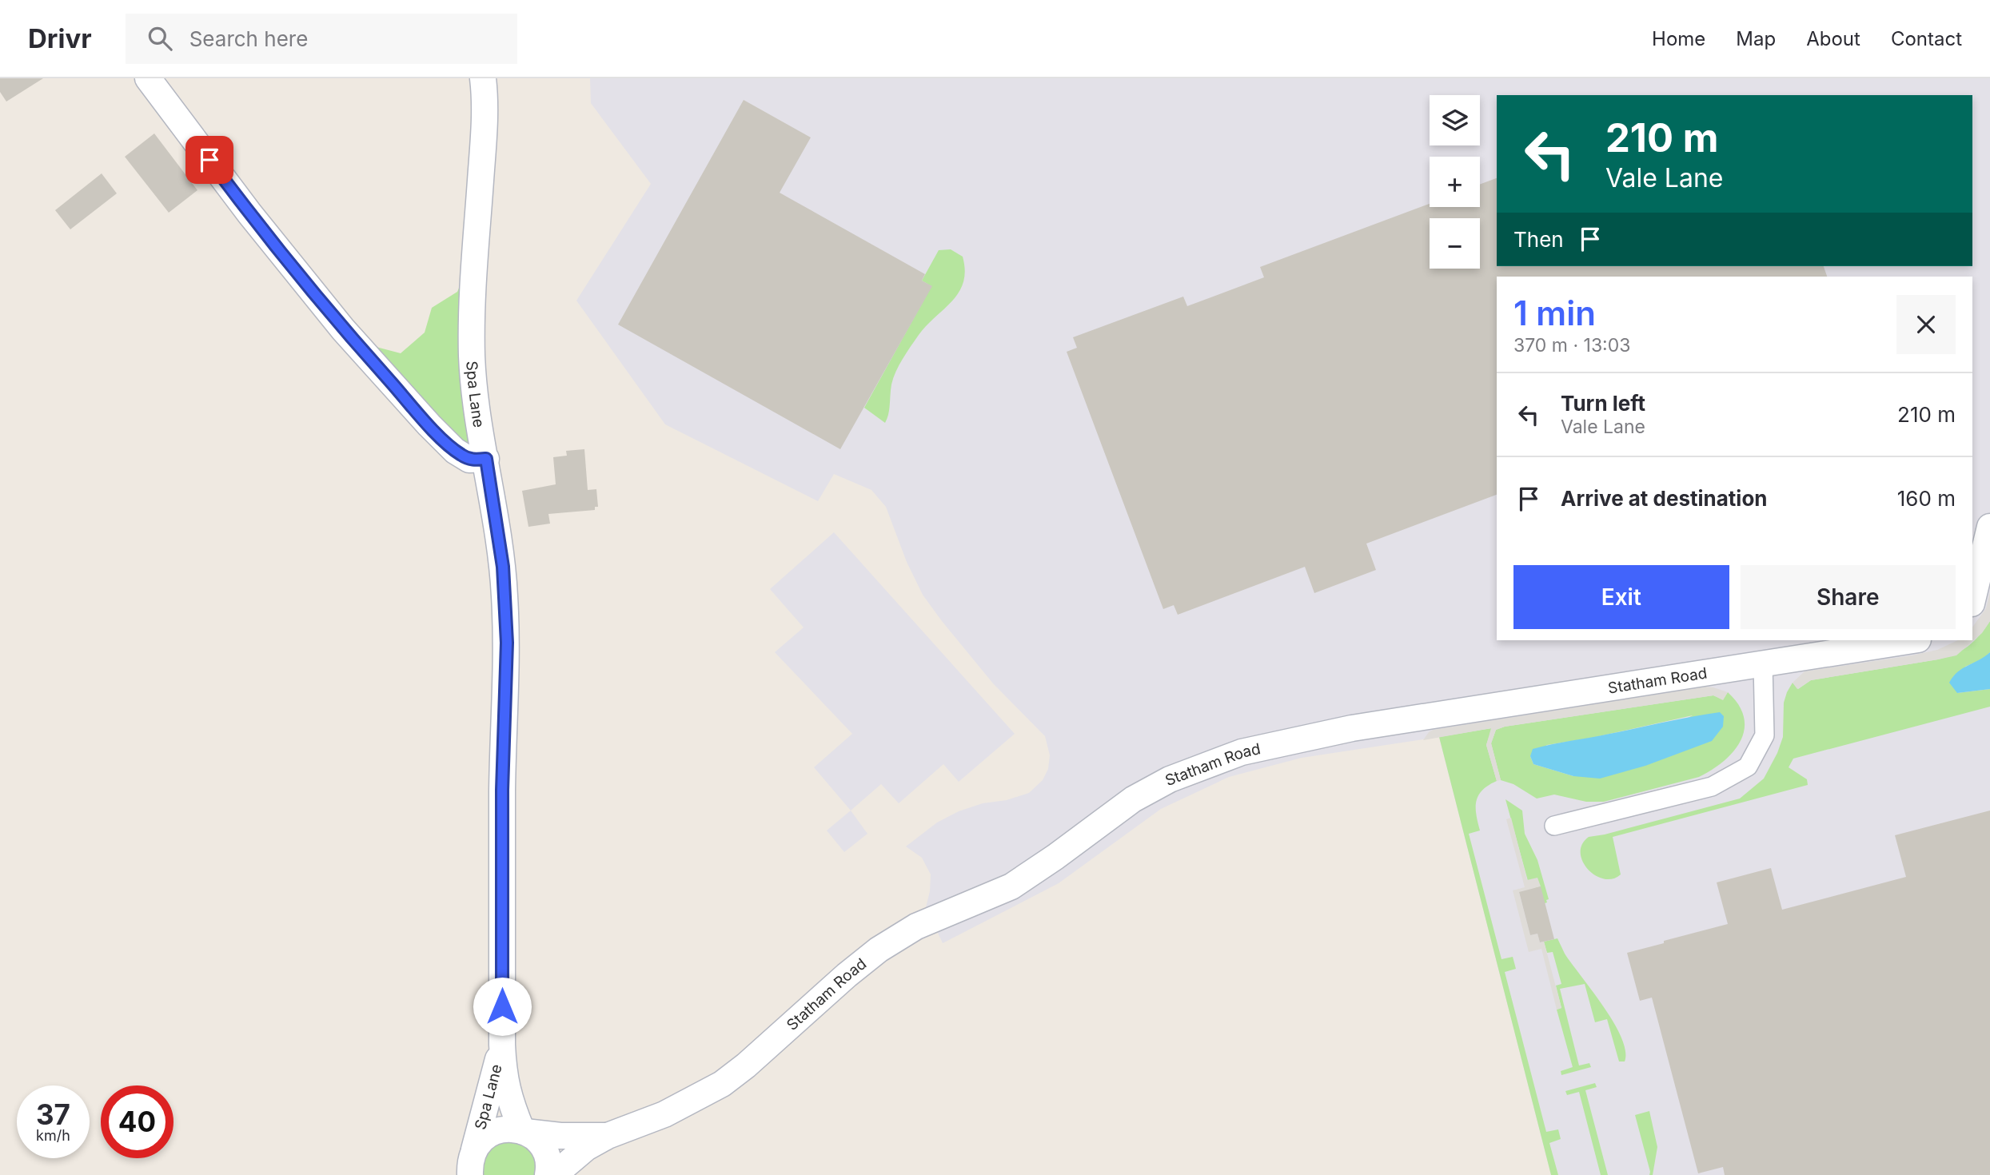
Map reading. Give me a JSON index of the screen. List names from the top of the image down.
{
  "streets": {
    "street": ["Spa Lane", "Statham Road"]
  },
  "crossings": [
    ["Spa Lane", "Statham Road"]
  ],
  "page": {
    "header": "Drivr",
    "search": "Search here",
    "nav": [
      "Home",
      "Map",
      "About",
      "Contact"
    ],
    "map_buttons": ["+", "−"],
    "turn": ["210 m", "Vale Lane"],
    "then": "Then",
    "heading": ["1 min", "370 m · 13:03"],
    "list": [
      {
        "name": "Turn left",
        "note": "Vale Lane",
        "value": "210 m"
      },
      {
        "name": "Arrive at destination",
        "value": "160 m"
      }
    ],
    "buttons": ["Exit", "Share"],
    "speed": "37 km/h",
    "limit": "40"
  }
}
